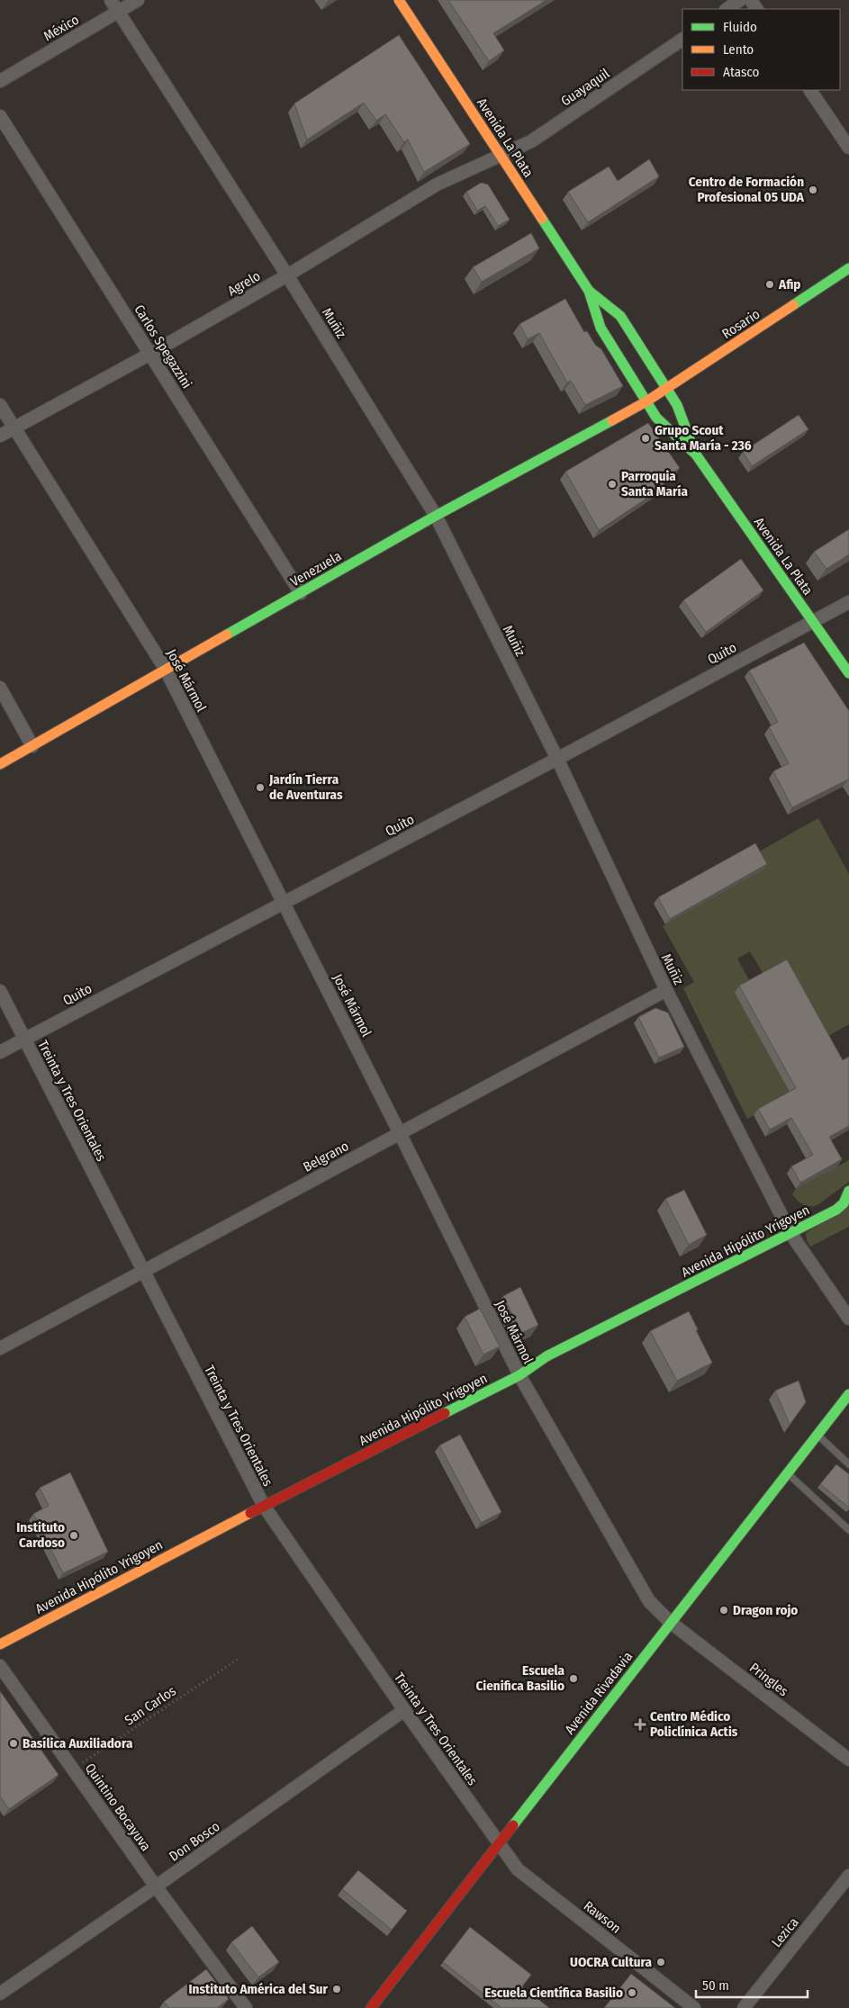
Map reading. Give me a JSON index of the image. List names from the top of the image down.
{
  "streets": {
    "main road": [
      "Avenida La Plata",
      "Rosario",
      "Venezuela",
      "Avenida Hipólito Yrigoyen",
      "Avenida Rivadavia"
    ],
    "street": [
      "México",
      "Guayaquil",
      "Agrelo",
      "Muñiz",
      "Carlos Spegazzini",
      "Quito",
      "José Mármol",
      "Treinta y Tres Orientales",
      "Belgrano",
      "Pringles",
      "Quintino Bocayuva",
      "Don Bosco",
      "Rawson",
      "Lezica"
    ],
    "path": ["San Carlos"]
  },
  "crossings": [
    ["México", "Muñiz"],
    ["Guayaquil", "Avenida La Plata"],
    ["Guayaquil", "Agrelo"],
    ["Avenida La Plata", "Agrelo"],
    ["Avenida La Plata", "Rosario"],
    ["Avenida La Plata", "Venezuela"],
    ["Avenida La Plata", "Quito"],
    ["Agrelo", "Muñiz"],
    ["Agrelo", "Carlos Spegazzini"],
    ["Agrelo", "José Mármol"],
    ["Muñiz", "Venezuela"],
    ["Muñiz", "Quito"],
    ["Muñiz", "Belgrano"],
    ["Muñiz", "Avenida Hipólito Yrigoyen"],
    ["Rosario", "Venezuela"],
    ["Carlos Spegazzini", "Venezuela"],
    ["Venezuela", "José Mármol"],
    ["Quito", "José Mármol"],
    ["Quito", "Treinta y Tres Orientales"],
    ["José Mármol", "Belgrano"],
    ["José Mármol", "Avenida Hipólito Yrigoyen"],
    ["José Mármol", "Pringles"],
    ["José Mármol", "Avenida Rivadavia"],
    ["Treinta y Tres Orientales", "Belgrano"],
    ["Treinta y Tres Orientales", "Avenida Hipólito Yrigoyen"],
    ["Treinta y Tres Orientales", "Avenida Rivadavia"],
    ["Treinta y Tres Orientales", "Don Bosco"],
    ["Treinta y Tres Orientales", "Rawson"],
    ["Pringles", "Avenida Rivadavia"],
    ["Avenida Rivadavia", "Rawson"],
    ["San Carlos", "Quintino Bocayuva"],
    ["Quintino Bocayuva", "Don Bosco"]
  ],
  "places": {
    "other": [
      "Centro de Formación Profesional 05 UDA",
      "Afip",
      "Grupo Scout Santa María - 236",
      "Parroquia Santa María",
      "Jardín Tierra de Aventuras",
      "Instituto Cardoso",
      "Dragon rojo",
      "Escuela Cienifica Basilio",
      "Basílica Auxiliadora",
      "UOCRA Cultura",
      "Instituto América del Sur",
      "Escuela Científica Basilio"
    ],
    "health": ["Centro Médico Policlínica Actis"]
  },
  "legend": ["Fluido", "Lento", "Atasco"],
  "scale_bar": "50 m"
}
